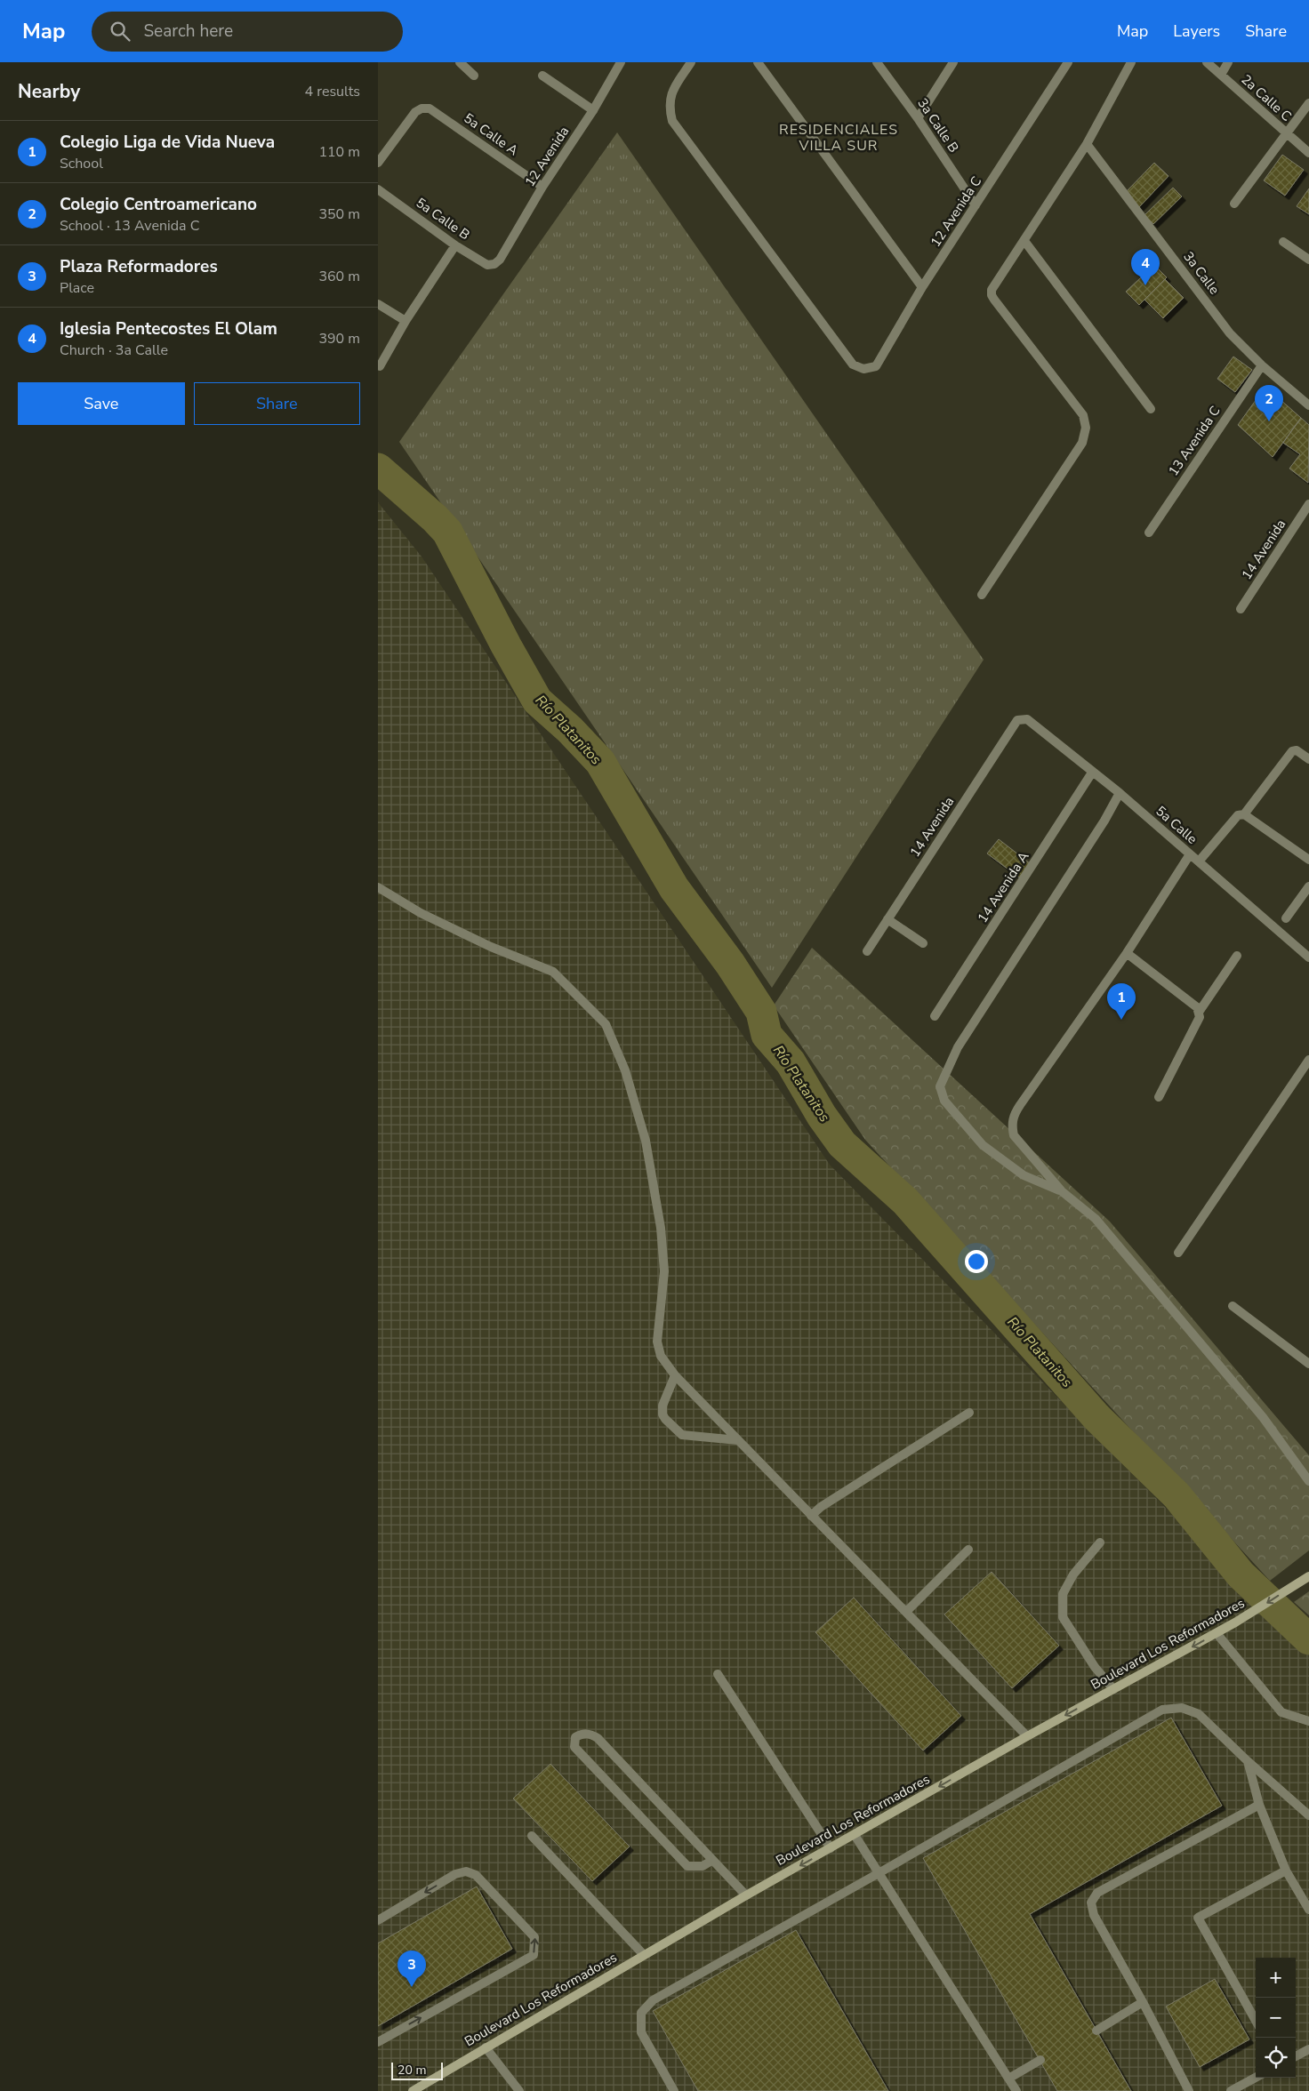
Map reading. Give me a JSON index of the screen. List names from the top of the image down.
{
  "streets": {
    "main road": ["Boulevard Los Reformadores"],
    "street": [
      "2a Calle C",
      "3a Calle B",
      "5a Calle A",
      "12 Avenida",
      "12 Avenida C",
      "5a Calle B",
      "3a Calle",
      "13 Avenida C",
      "14 Avenida",
      "5a Calle",
      "14 Avenida A"
    ]
  },
  "crossings": [
    ["3a Calle B", "12 Avenida C"],
    ["5a Calle A", "12 Avenida"],
    ["12 Avenida", "5a Calle B"],
    ["3a Calle", "13 Avenida C"],
    ["14 Avenida", "5a Calle"],
    ["5a Calle", "14 Avenida A"]
  ],
  "one_way": ["Boulevard Los Reformadores"],
  "districts": ["RESIDENCIALES VILLA SUR"],
  "water": ["Río Platanitos"],
  "scale_bar": "20 m",
  "page": {
    "header": "Map",
    "search": "Search here",
    "nav": ["Map", "Layers", "Share"],
    "heading": ["Nearby", "4 results"],
    "list": [
      {
        "mark": "1",
        "name": "Colegio Liga de Vida Nueva",
        "note": "School",
        "value": "110 m"
      },
      {
        "mark": "2",
        "name": "Colegio Centroamericano",
        "note": "School · 13 Avenida C",
        "value": "350 m"
      },
      {
        "mark": "3",
        "name": "Plaza Reformadores",
        "note": "Place",
        "value": "360 m"
      },
      {
        "mark": "4",
        "name": "Iglesia Pentecostes El Olam",
        "note": "Church · 3a Calle",
        "value": "390 m"
      }
    ],
    "pins": [
      "4",
      "2",
      "1",
      "3"
    ],
    "buttons": ["Save", "Share"],
    "map_buttons": ["+", "−"],
    "scale": "20 m"
  }
}
